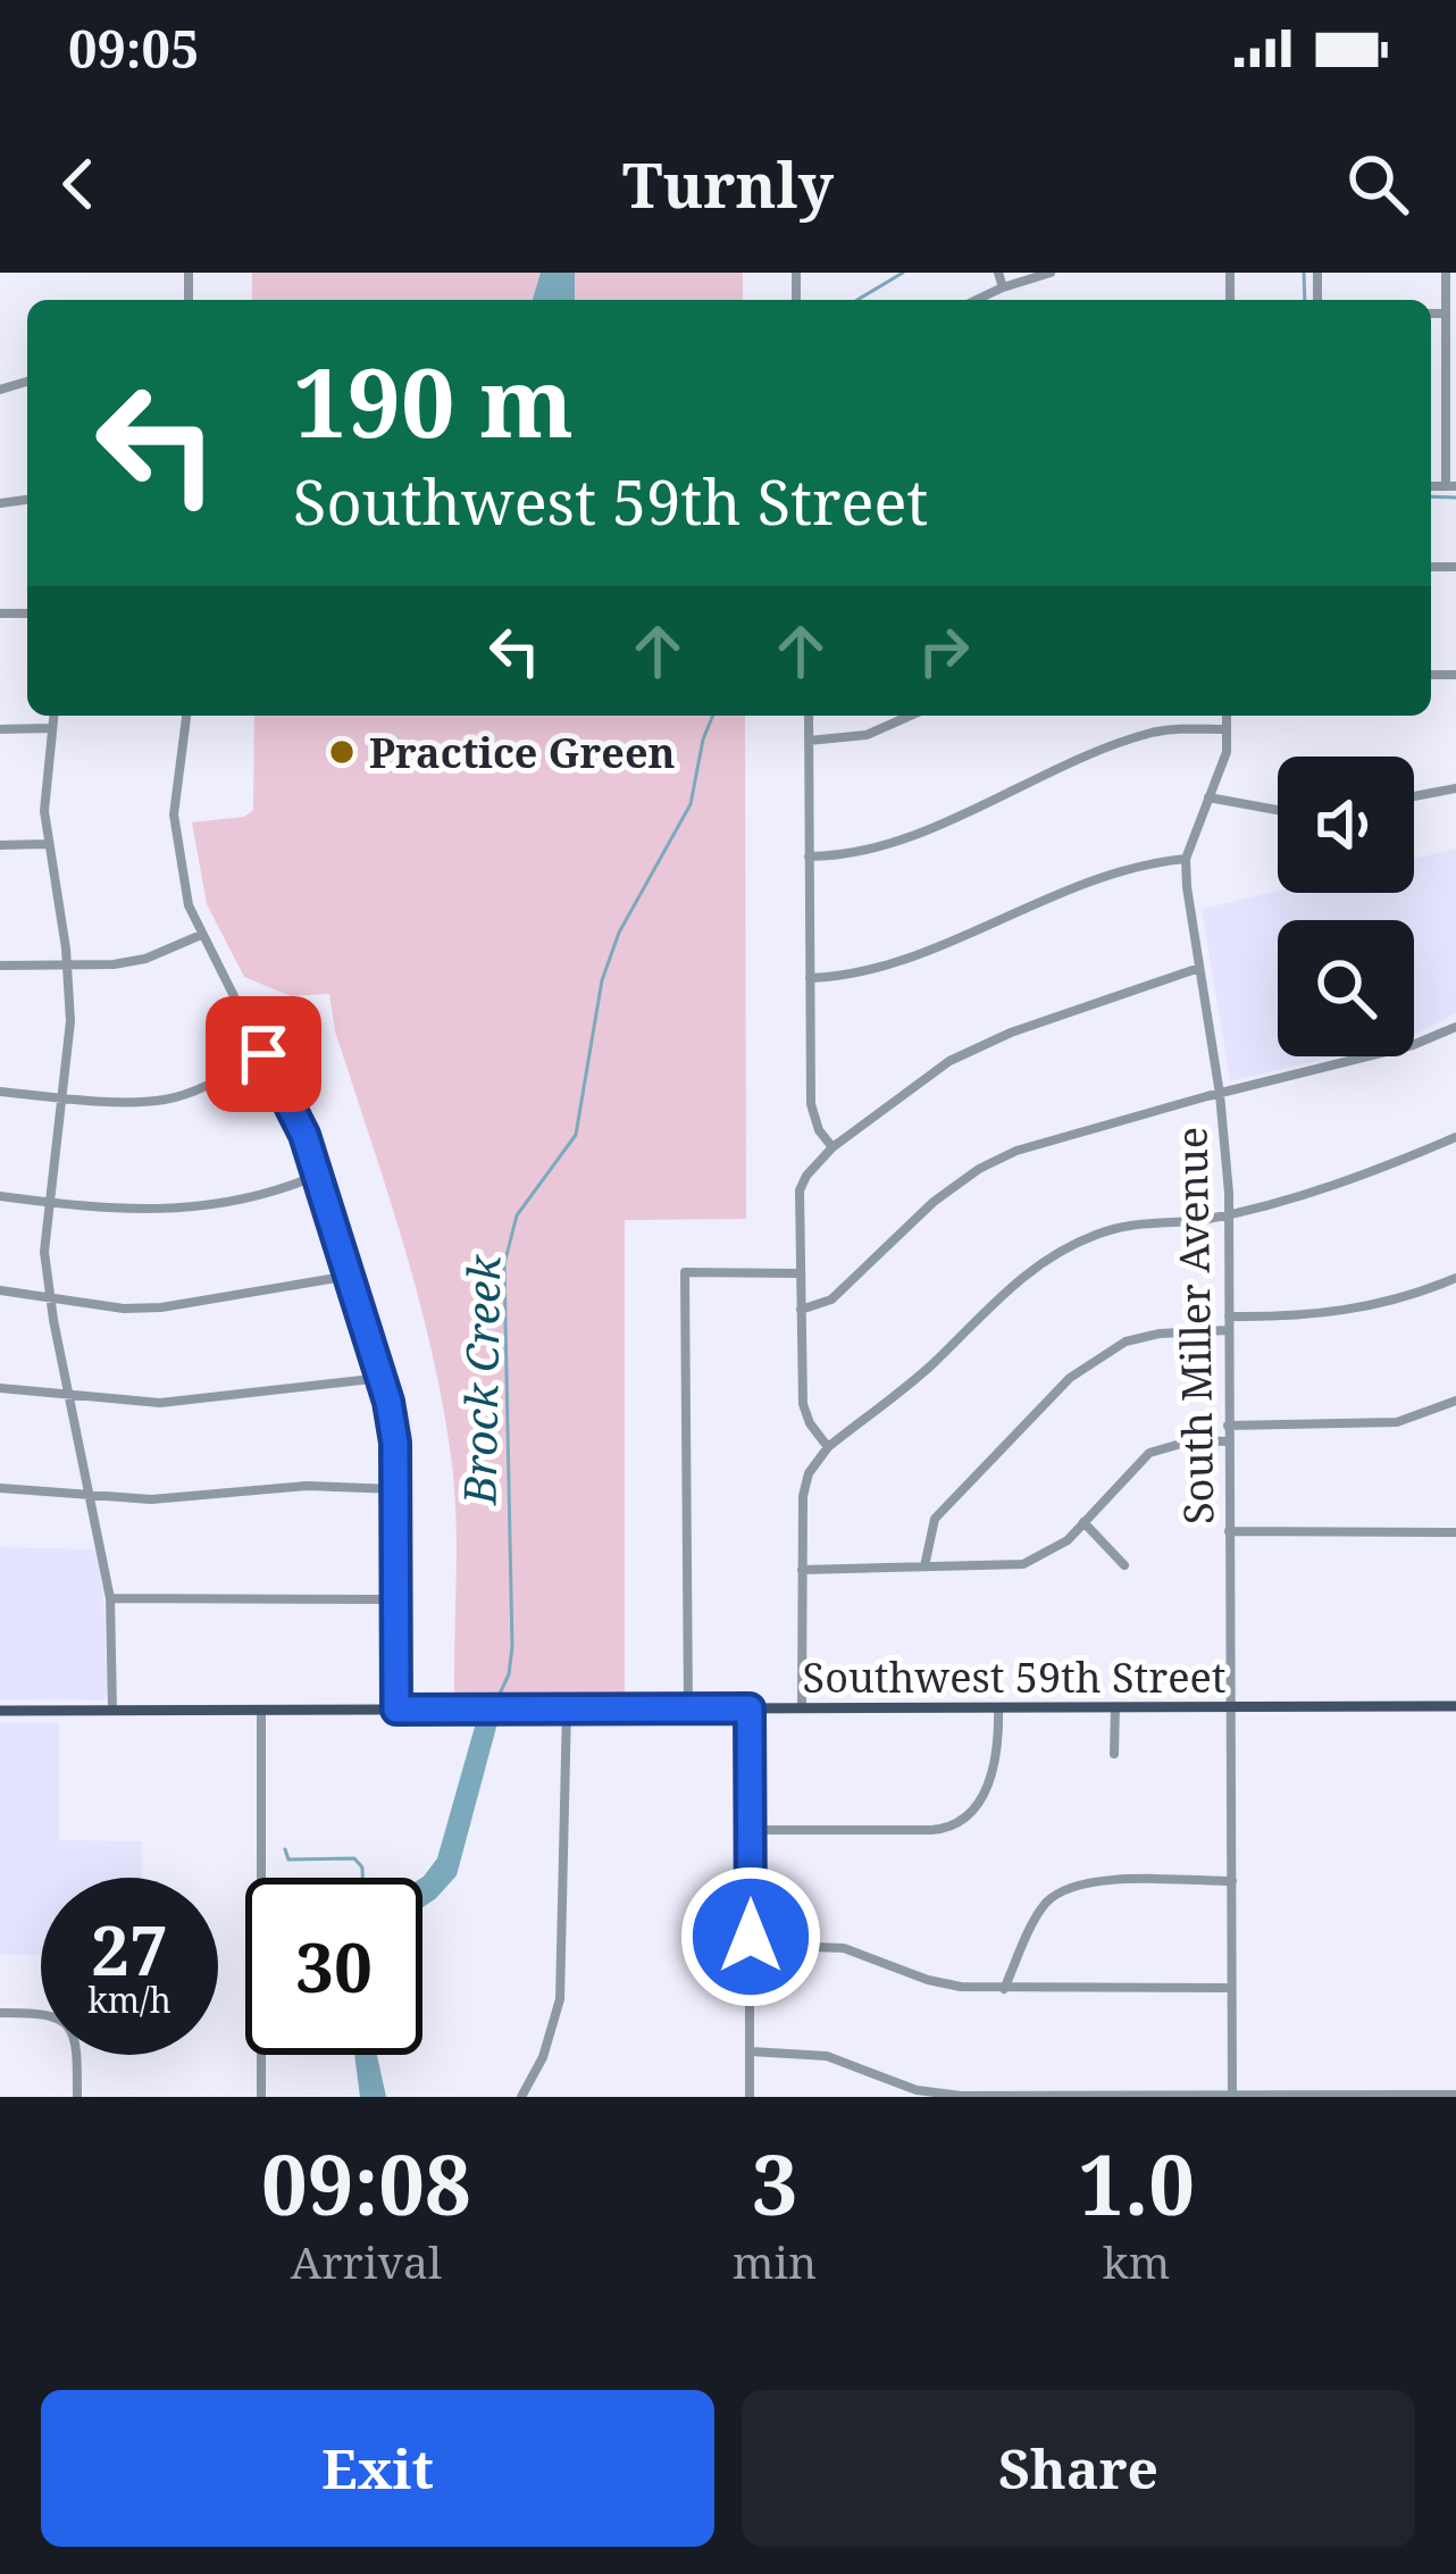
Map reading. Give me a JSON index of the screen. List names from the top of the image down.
{
  "streets": {
    "main road": ["Southwest 59th Street"],
    "street": ["South Miller Avenue"]
  },
  "crossings": [
    ["South Miller Avenue", "Southwest 59th Street"]
  ],
  "water": ["Brock Creek"],
  "places": ["Practice Green"],
  "page": {
    "status": "09:05",
    "header": "Turnly",
    "turn": ["190 m", "Southwest 59th Street"],
    "speed": "27 km/h",
    "limit": "30",
    "eta": [
      "09:08",
      "Arrival",
      "3",
      "min",
      "1.0",
      "km"
    ],
    "buttons": ["Exit", "Share"]
  }
}
